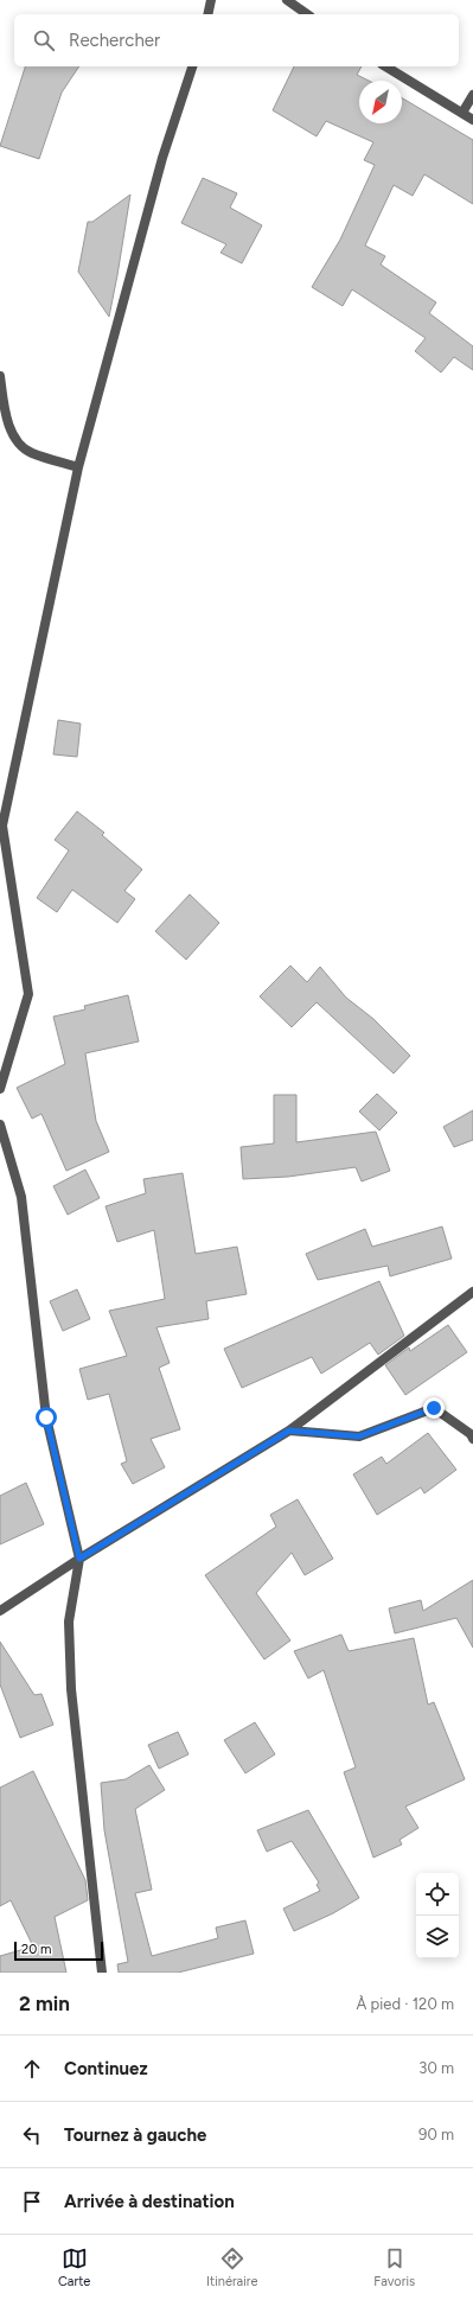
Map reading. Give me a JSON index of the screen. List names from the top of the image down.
{
  "scale_bar": "20 m",
  "north": "bottom left",
  "page": {
    "search": "Rechercher",
    "scale": "20 m",
    "heading": ["2 min", "À pied · 120 m"],
    "list": [
      ["Continuez", "30 m"],
      ["Tournez à gauche", "90 m"],
      "Arrivée à destination"
    ],
    "nav": ["Carte", "Itinéraire", "Favoris"]
  }
}
